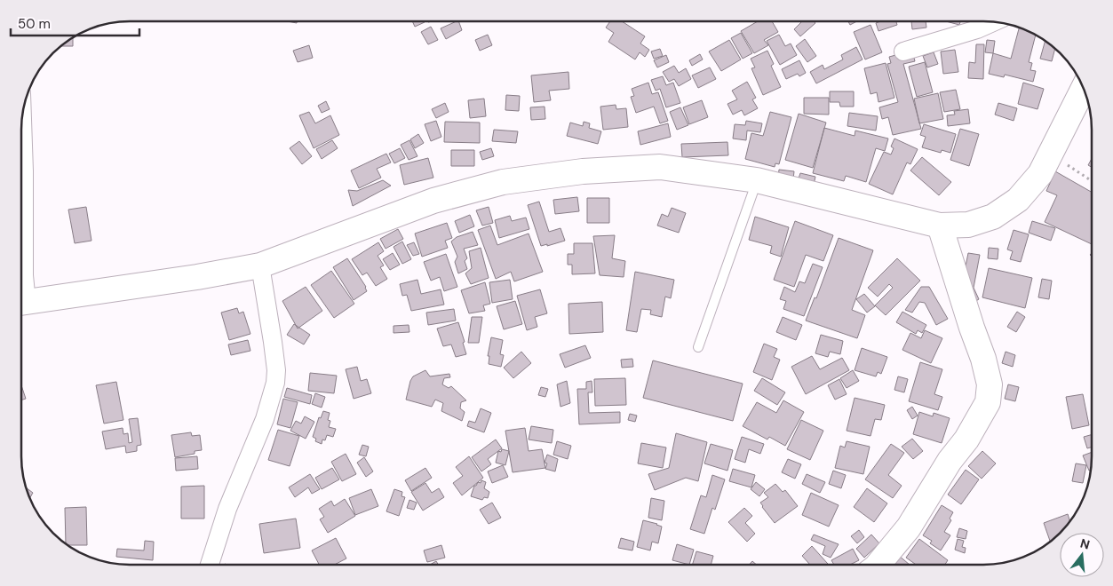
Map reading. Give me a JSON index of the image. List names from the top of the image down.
{
  "scale_bar": "50 m",
  "north": "top"
}
